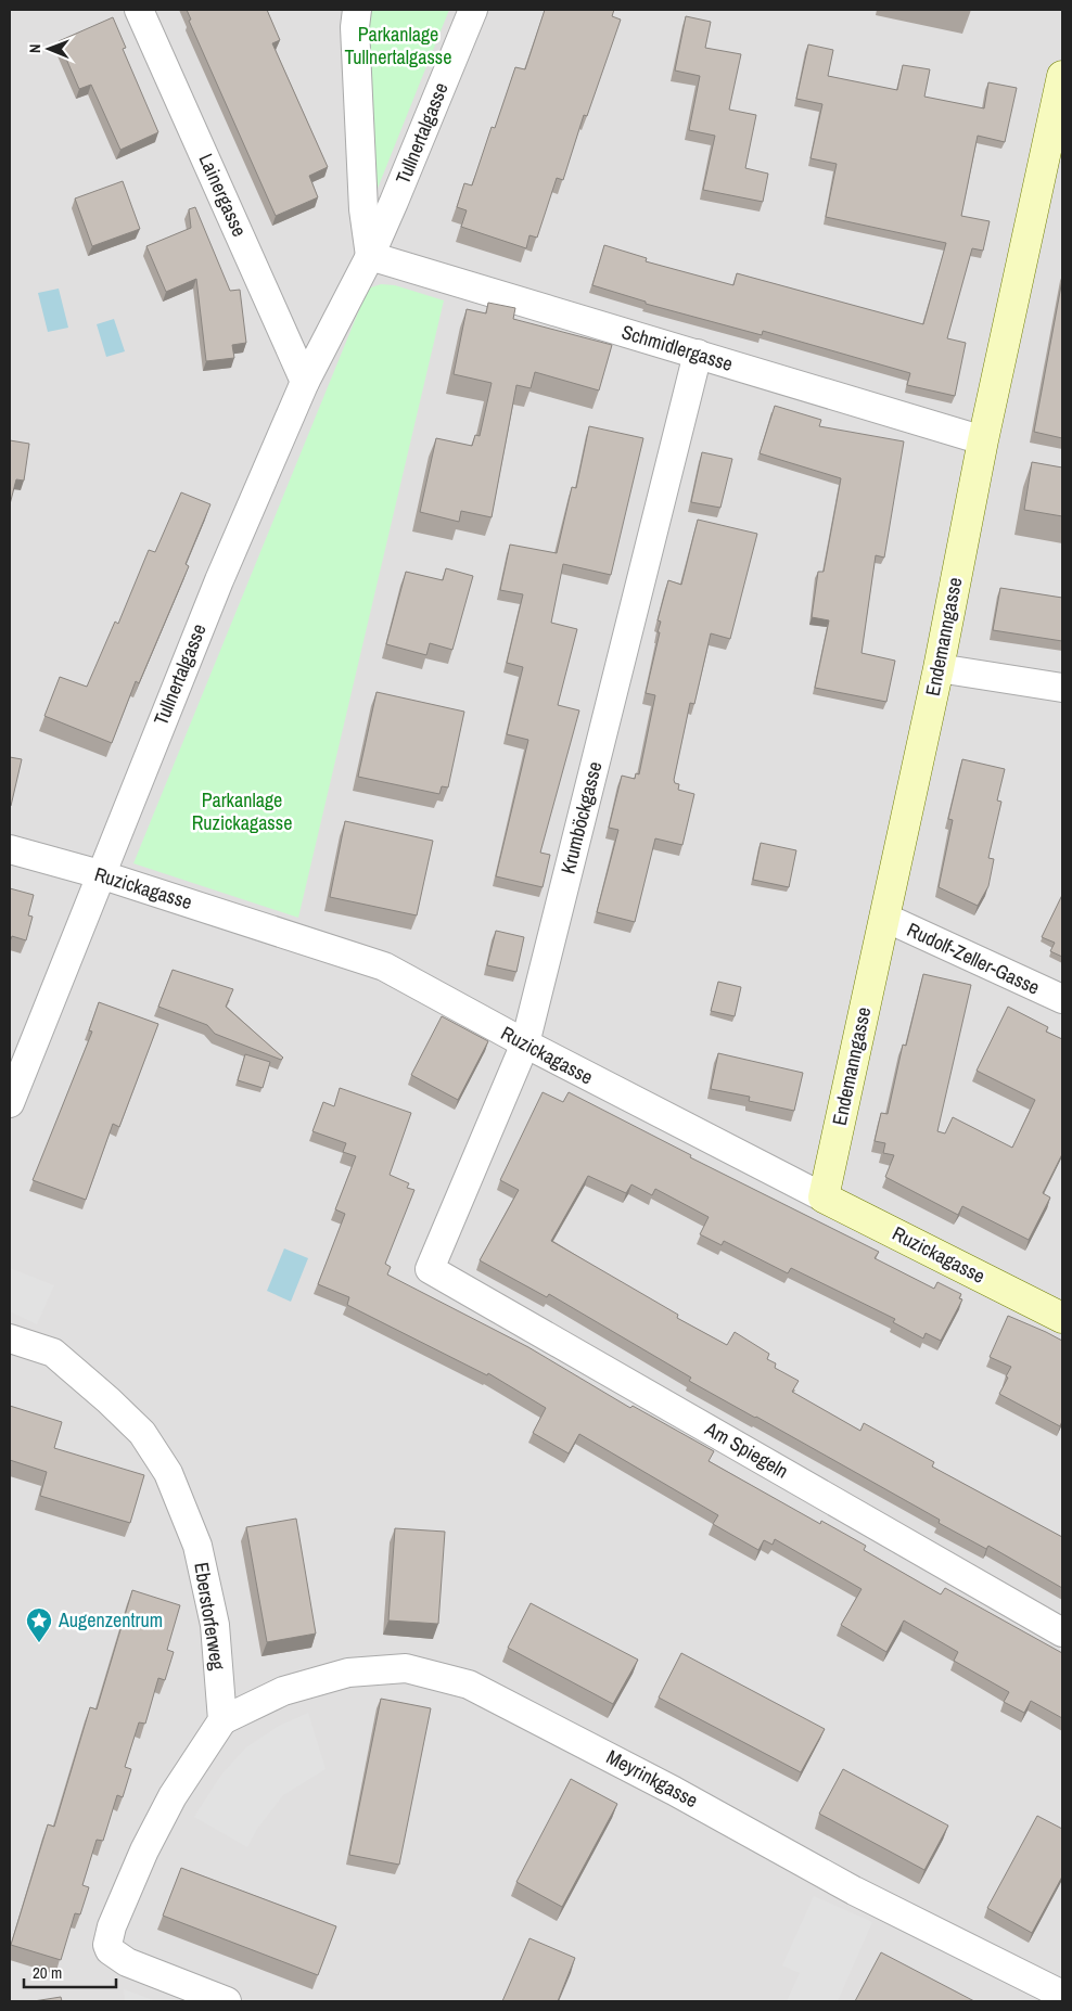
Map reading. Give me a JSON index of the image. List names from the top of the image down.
{
  "streets": {
    "street": [
      "Tullnertalgasse",
      "Lainergasse",
      "Schmidlergasse",
      "Endemanngasse",
      "Krumböckgasse",
      "Ruzickagasse",
      "Rudolf-Zeller-Gasse",
      "Am Spiegeln",
      "Eberstorferweg",
      "Meyrinkgasse"
    ]
  },
  "crossings": [
    ["Tullnertalgasse", "Lainergasse"],
    ["Tullnertalgasse", "Schmidlergasse"],
    ["Tullnertalgasse", "Ruzickagasse"],
    ["Schmidlergasse", "Endemanngasse"],
    ["Schmidlergasse", "Krumböckgasse"],
    ["Endemanngasse", "Ruzickagasse"],
    ["Endemanngasse", "Rudolf-Zeller-Gasse"],
    ["Krumböckgasse", "Ruzickagasse"],
    ["Krumböckgasse", "Am Spiegeln"],
    ["Eberstorferweg", "Meyrinkgasse"]
  ],
  "parks": ["Parkanlage Tullnertalgasse", "Parkanlage Ruzickagasse"],
  "places": {
    "place": ["Augenzentrum"]
  },
  "scale_bar": "20 m",
  "north": "left"
}
